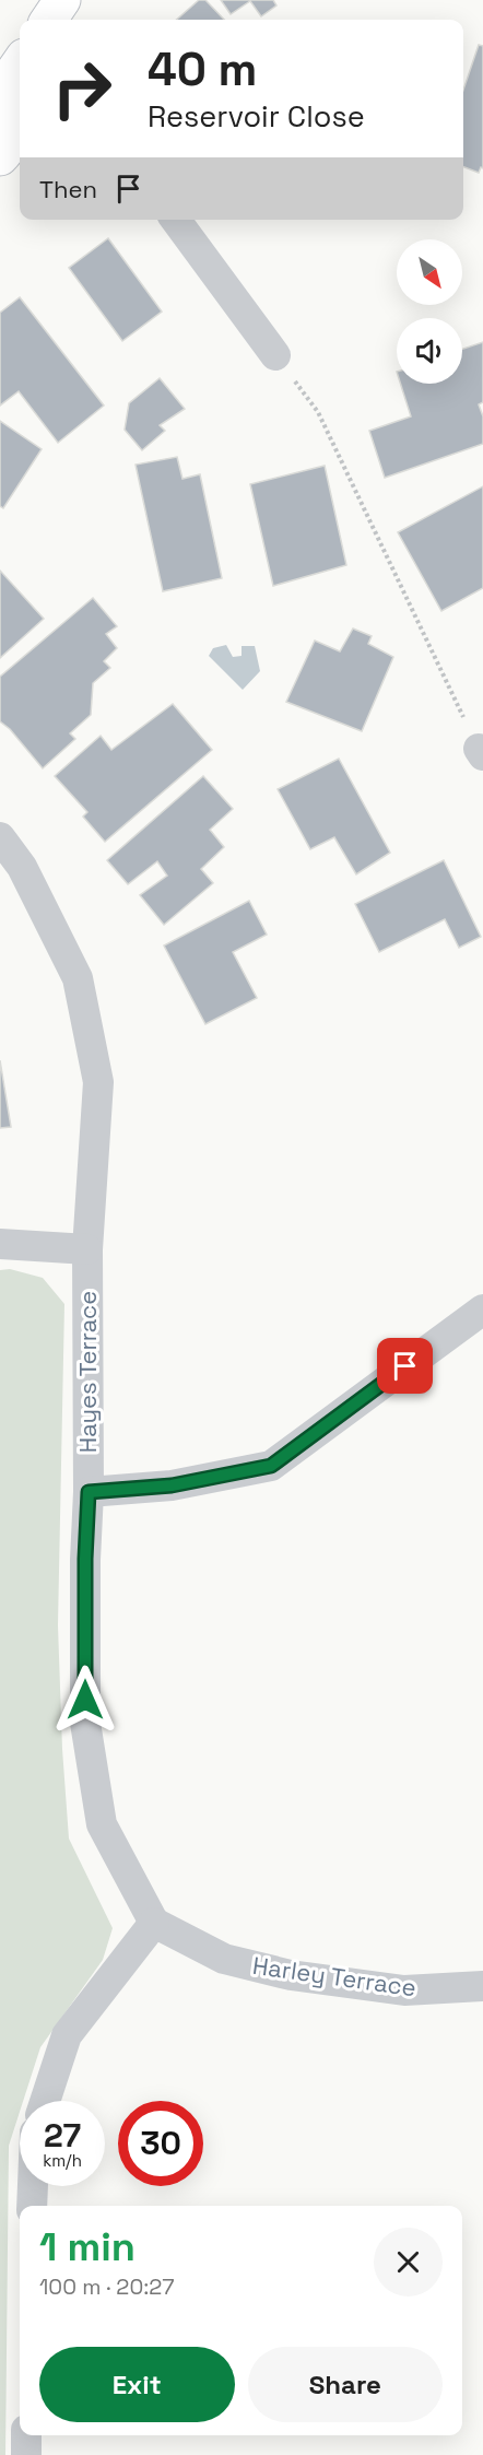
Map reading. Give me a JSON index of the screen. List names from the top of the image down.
{
  "streets": {
    "street": ["Hayes Terrace", "Harley Terrace"]
  },
  "crossings": [
    ["Hayes Terrace", "Harley Terrace"]
  ],
  "north": "bottom right",
  "page": {
    "turn": ["40 m", "Reservoir Close"],
    "then": "Then",
    "speed": "27 km/h",
    "limit": "30",
    "heading": ["1 min", "100 m · 20:27"],
    "buttons": ["Exit", "Share"]
  }
}
